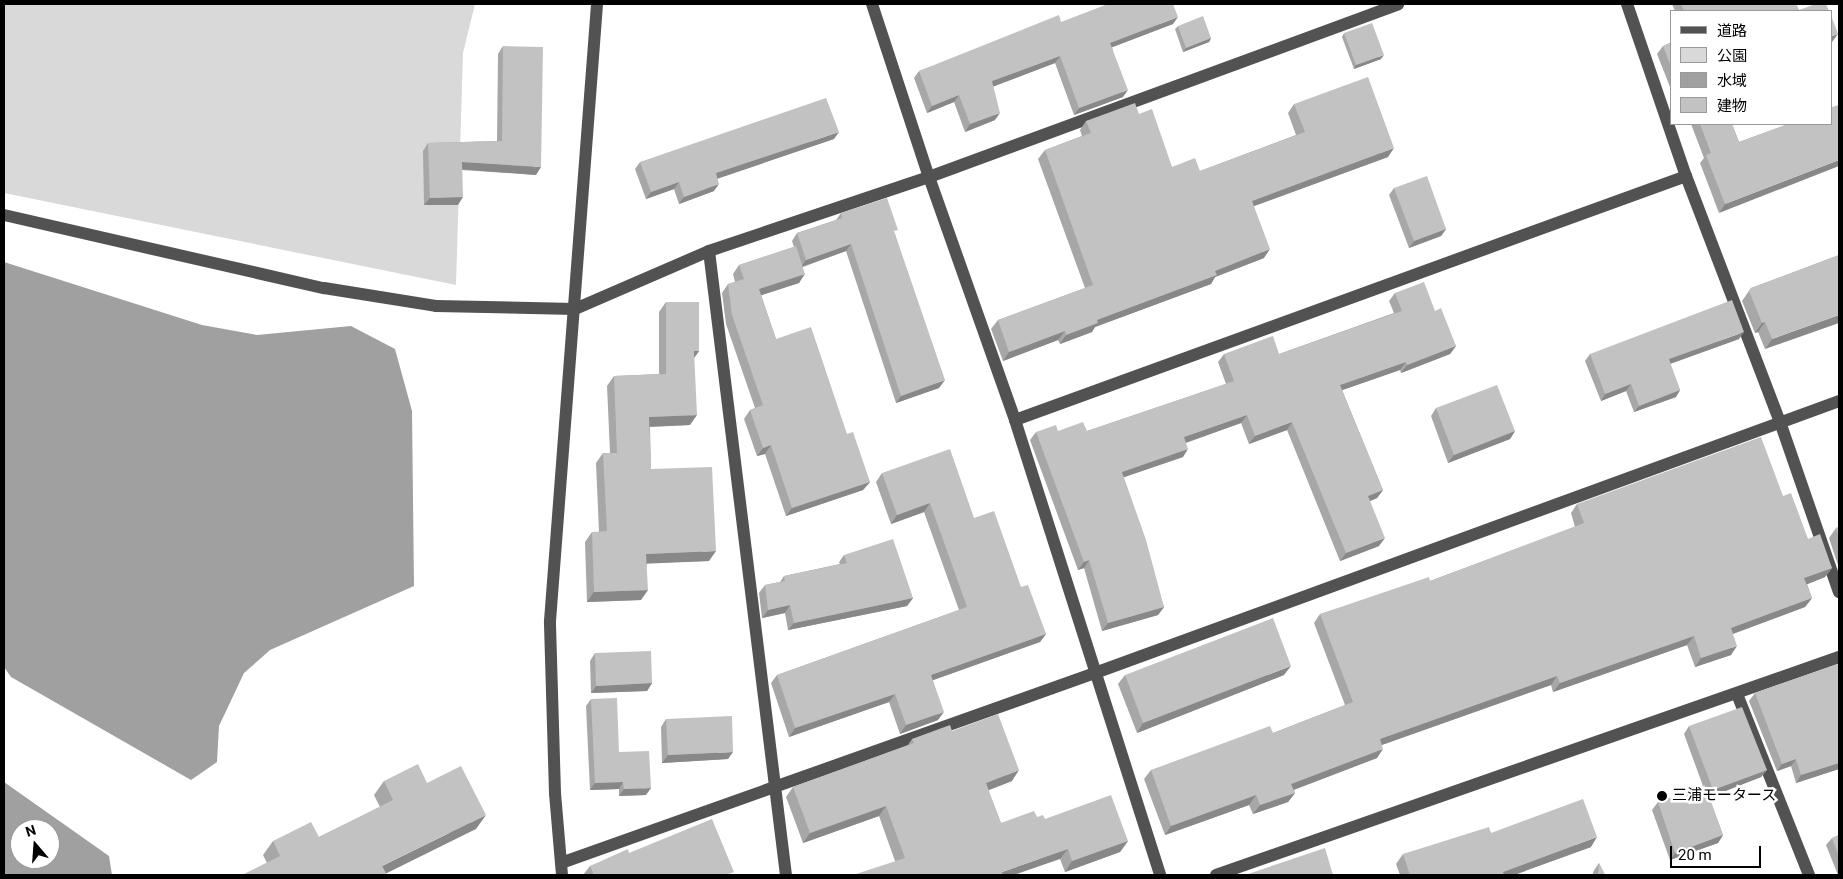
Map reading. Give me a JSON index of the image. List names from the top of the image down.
{
  "places": ["三浦モータース"],
  "legend": [
    "道路",
    "公園",
    "水域",
    "建物"
  ],
  "scale_bar": "20 m",
  "north": "top"
}
